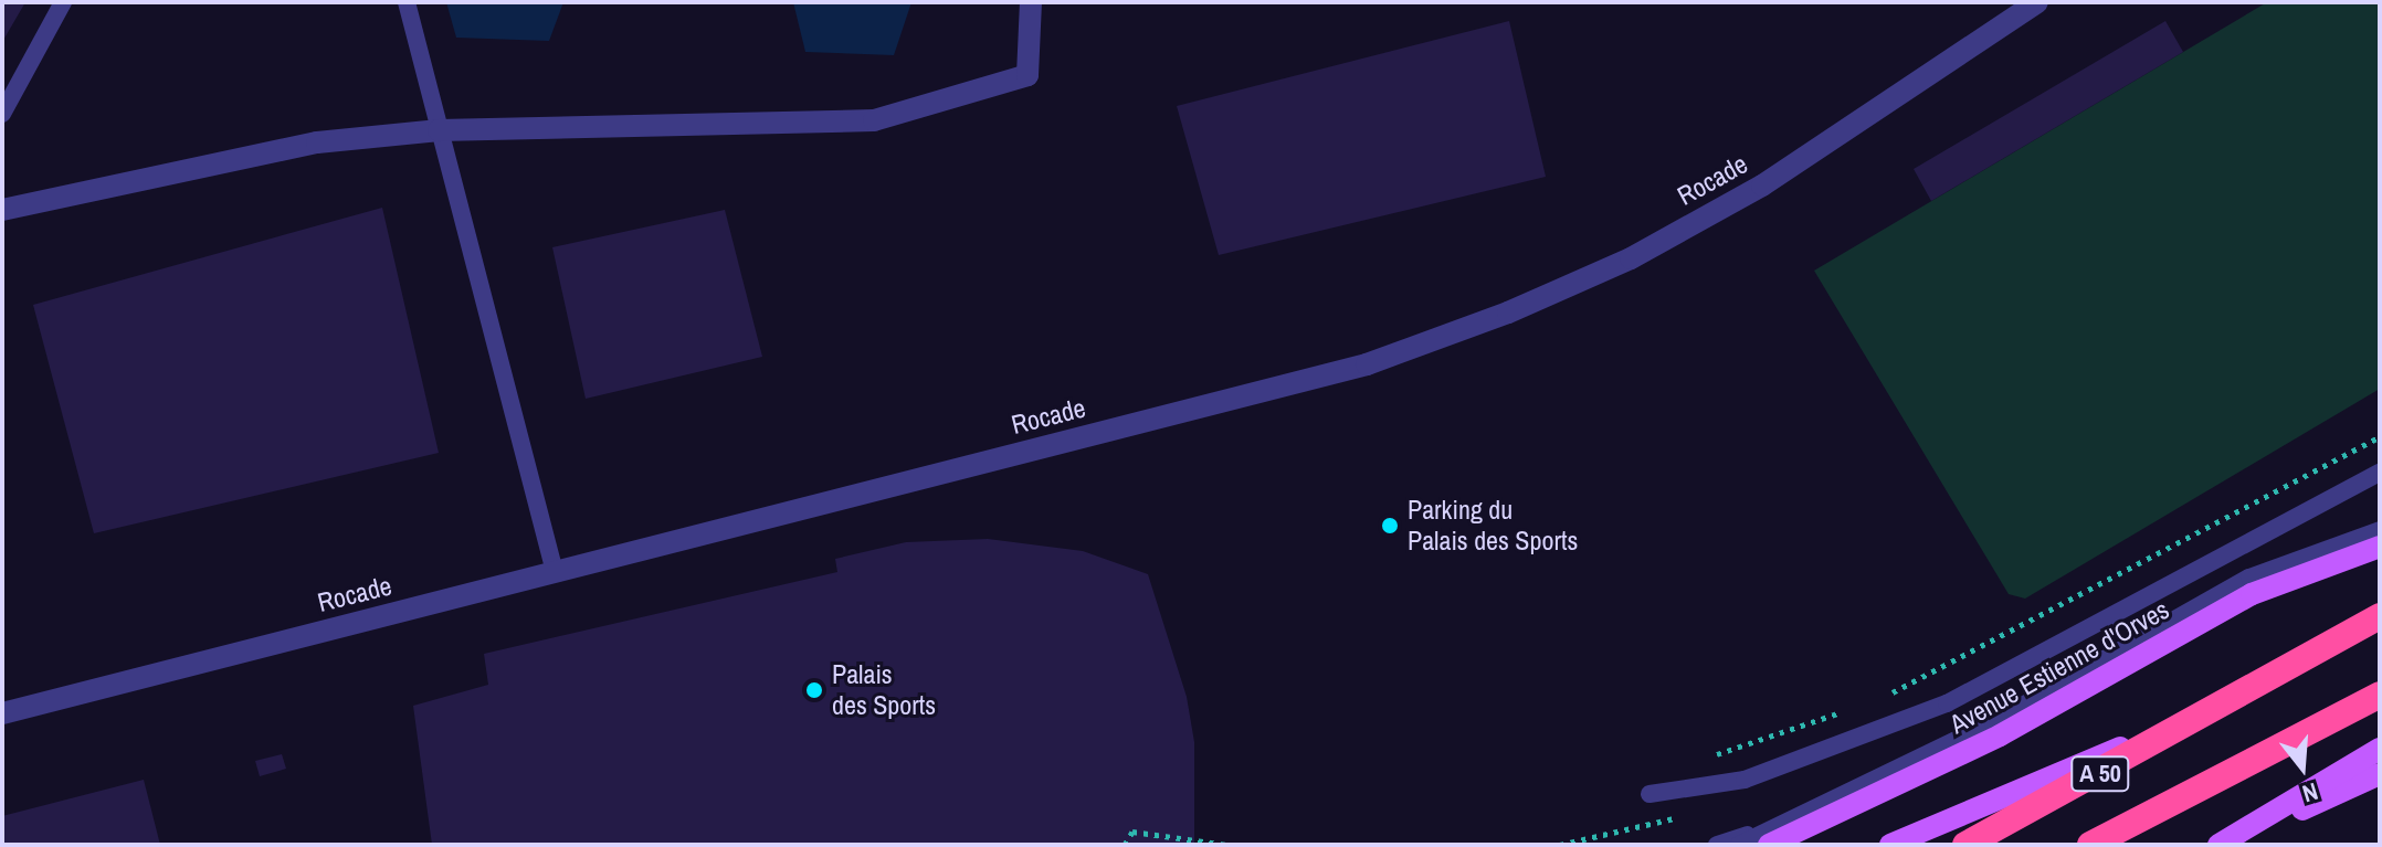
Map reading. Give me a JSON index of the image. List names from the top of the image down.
{
  "streets": {
    "highway": ["A 50"],
    "main road": ["Avenue Estienne d'Orves"],
    "street": ["Rocade"]
  },
  "places": ["Parking du Palais des Sports", "Palais des Sports"],
  "north": "bottom"
}
